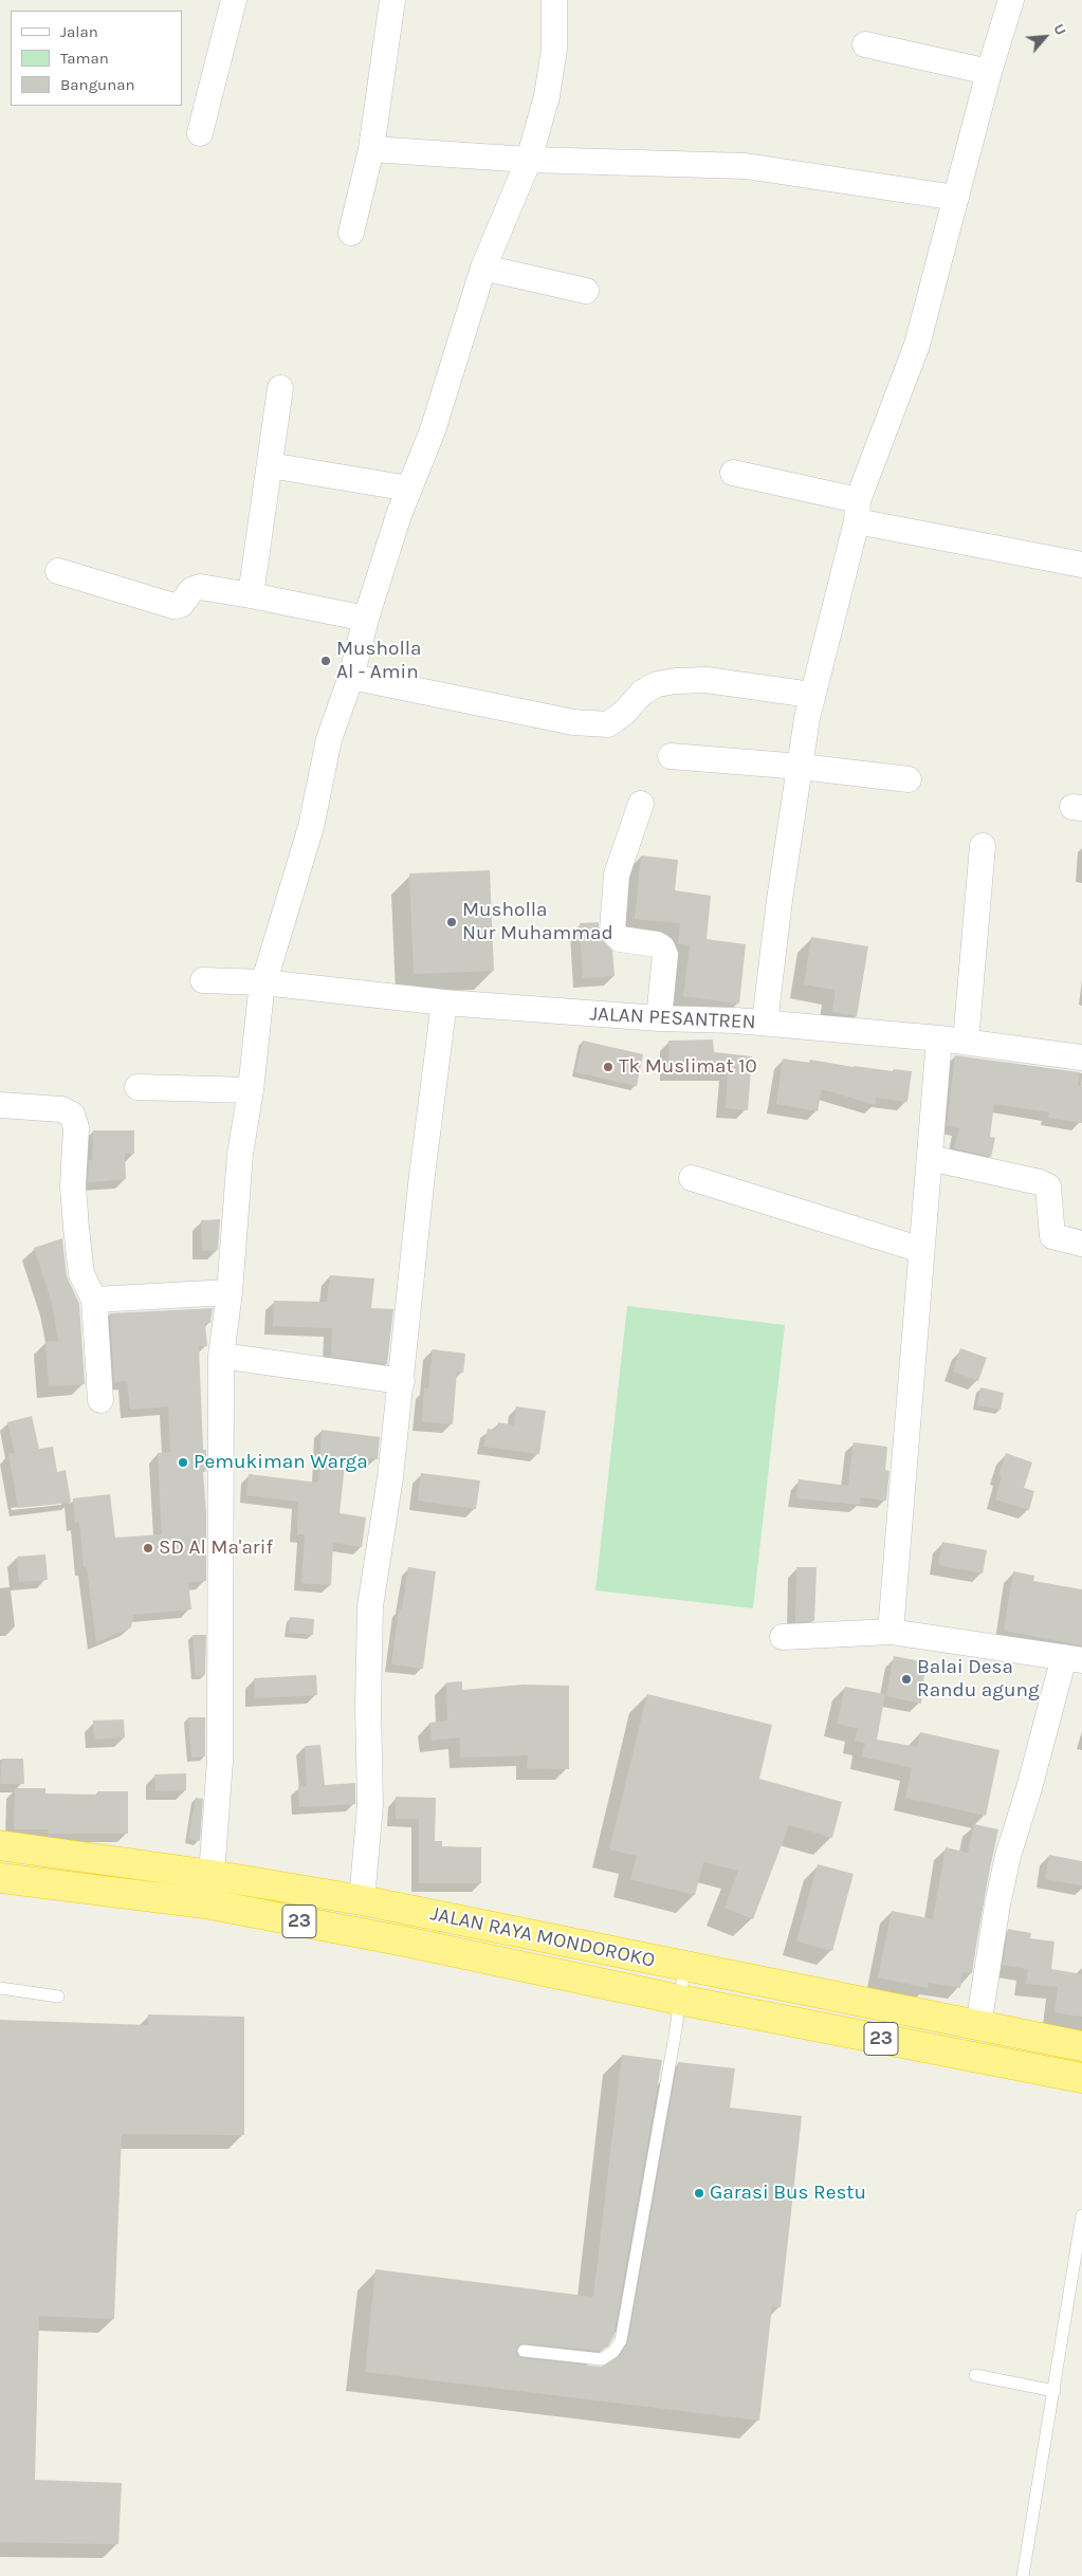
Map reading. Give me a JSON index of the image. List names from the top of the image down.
{
  "streets": {
    "highway": ["23", "JALAN RAYA MONDOROKO"],
    "street": ["JALAN PESANTREN"]
  },
  "places": [
    "Musholla Al - Amin",
    "Musholla Nur Muhammad",
    "Tk Muslimat 10",
    "Pemukiman Warga",
    "SD Al Ma'arif",
    "Balai Desa Randu agung",
    "Garasi Bus Restu"
  ],
  "legend": ["Jalan", "Taman", "Bangunan"],
  "north": "top right"
}
